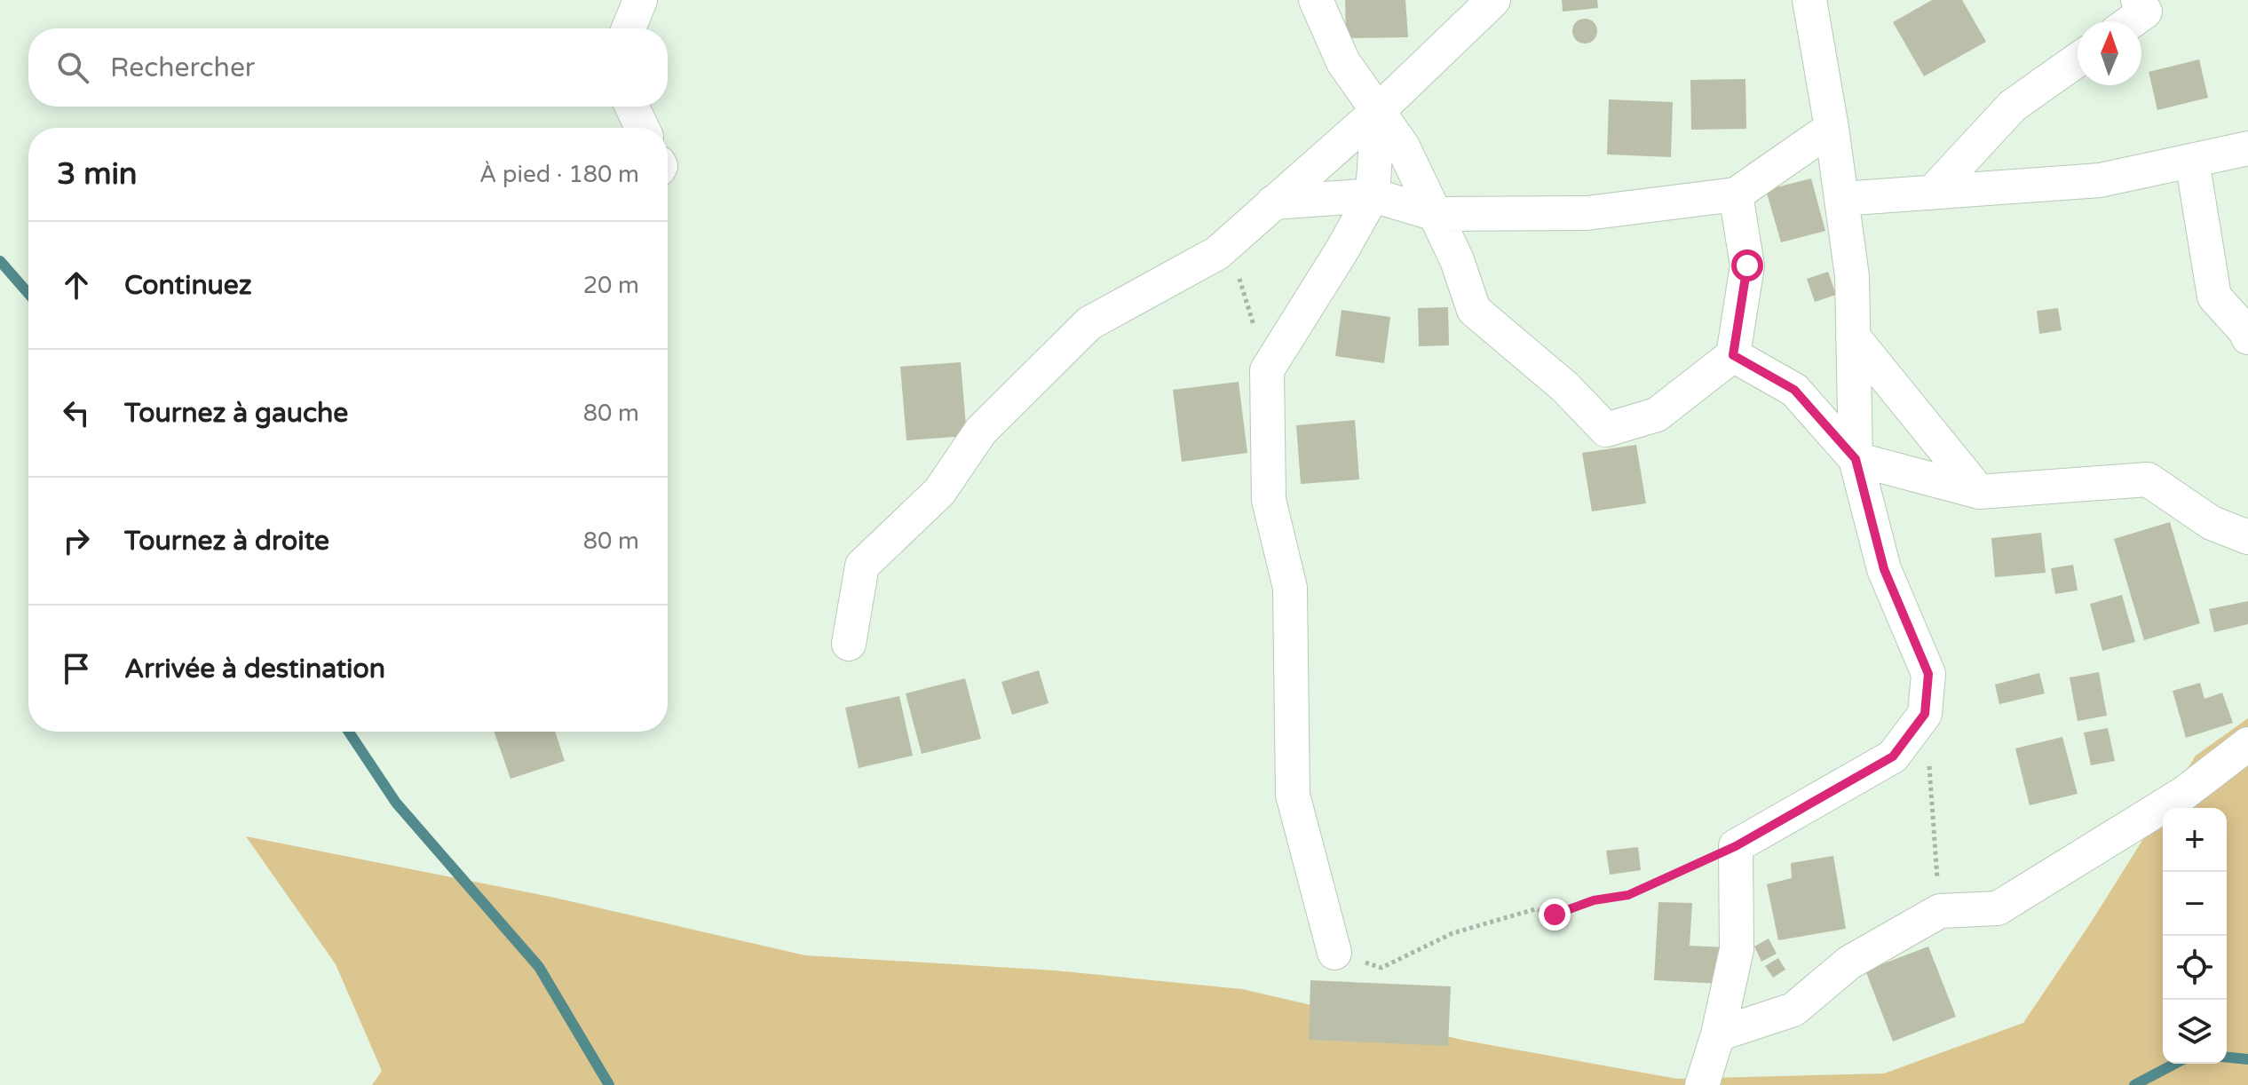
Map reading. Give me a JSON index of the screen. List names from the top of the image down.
{
  "north": "top",
  "page": {
    "search": "Rechercher",
    "heading": ["3 min", "À pied · 180 m"],
    "list": [
      ["Continuez", "20 m"],
      ["Tournez à gauche", "80 m"],
      ["Tournez à droite", "80 m"],
      "Arrivée à destination"
    ],
    "map_buttons": ["+", "−"]
  }
}
